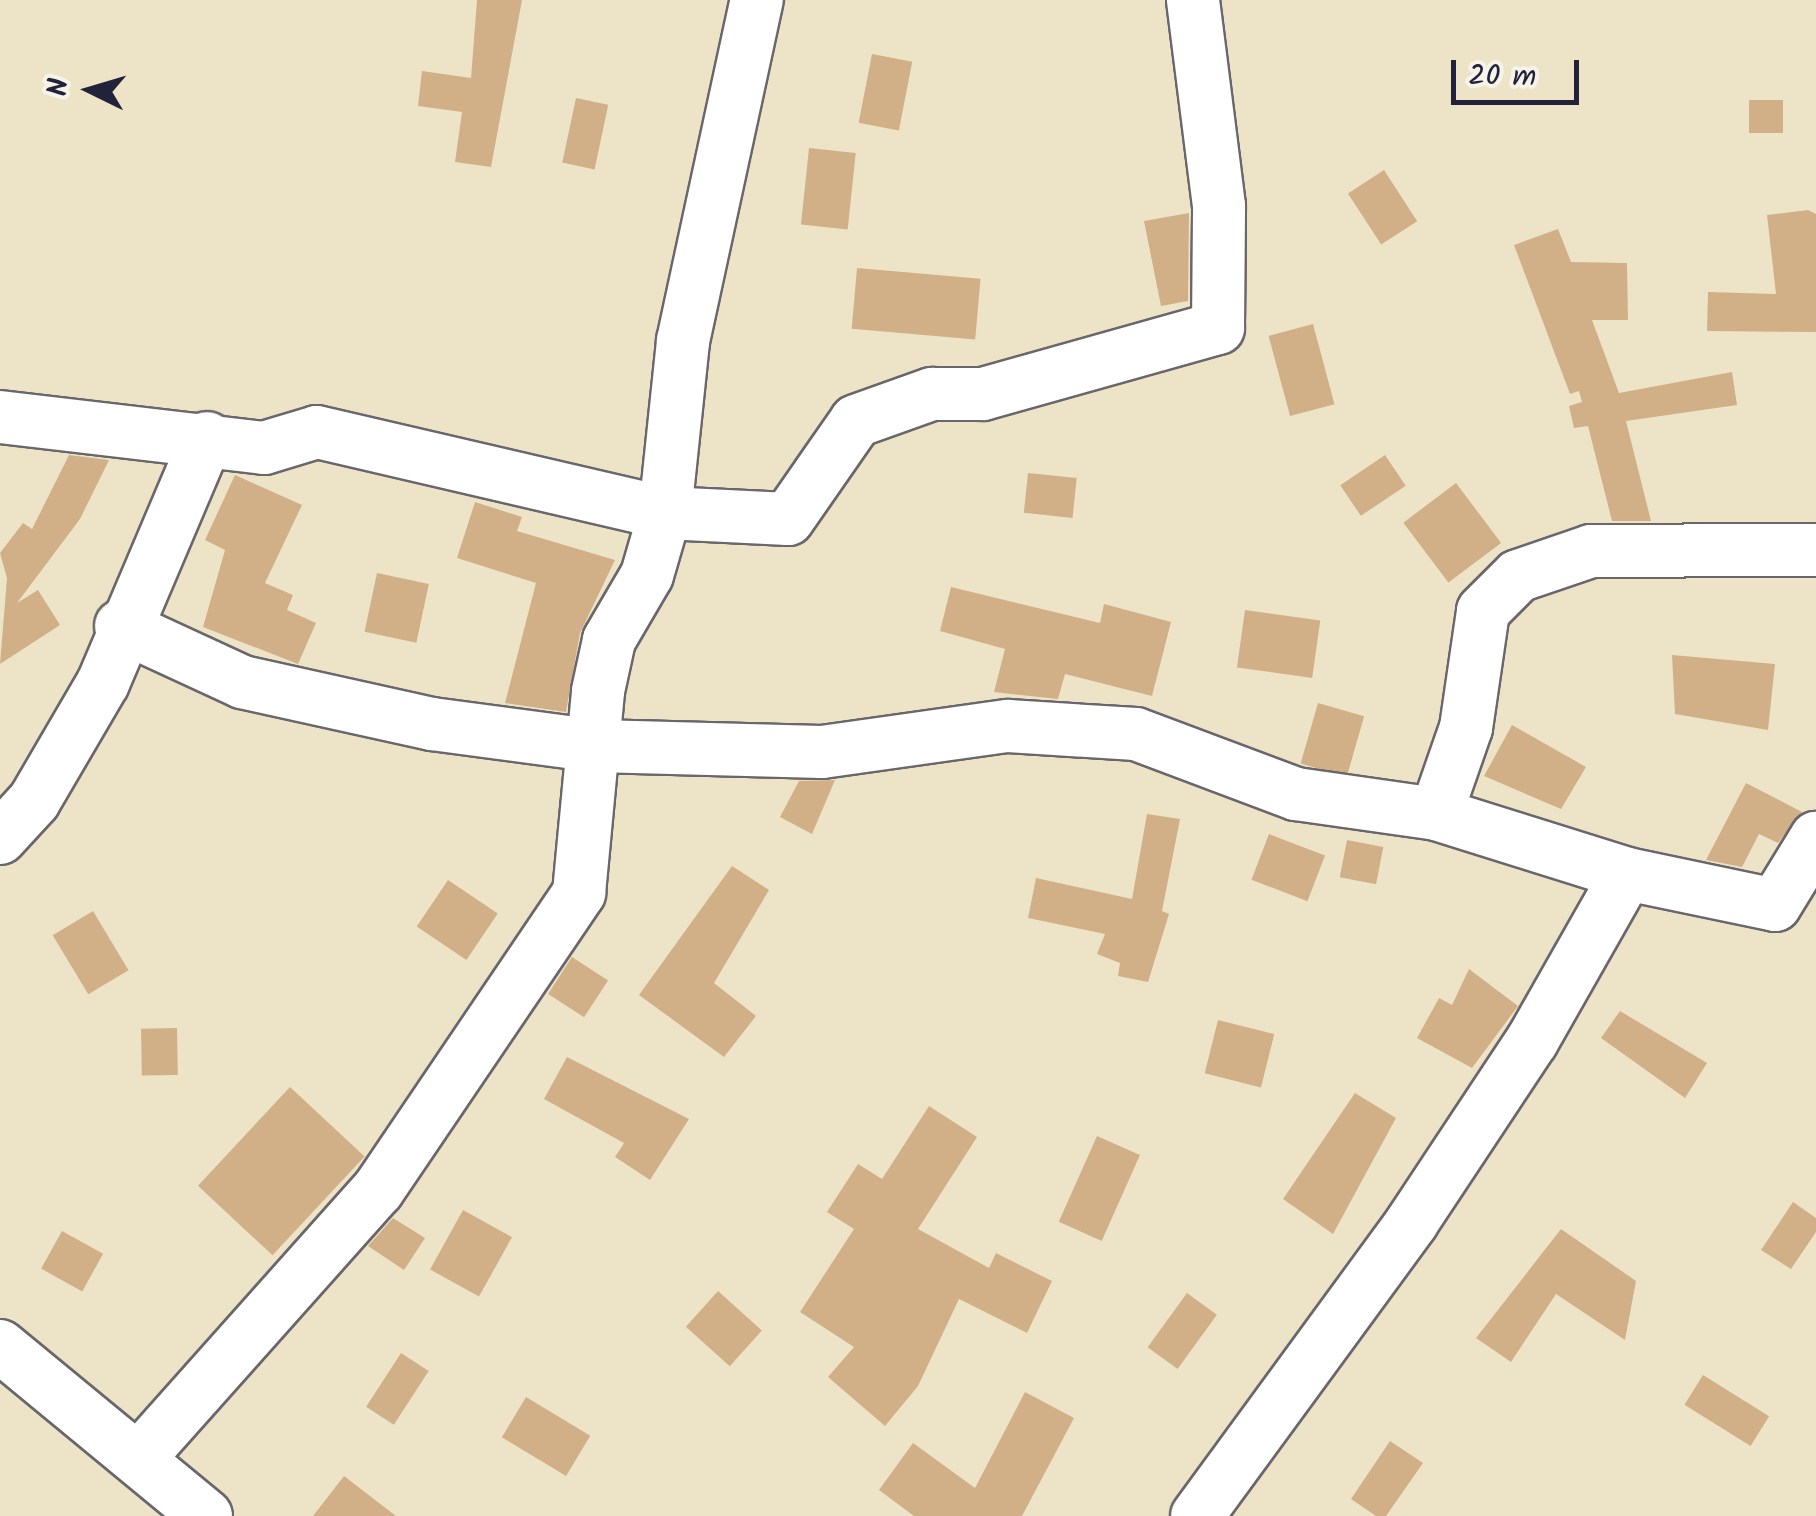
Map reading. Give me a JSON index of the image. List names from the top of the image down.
{
  "scale_bar": "20 m",
  "north": "left"
}
